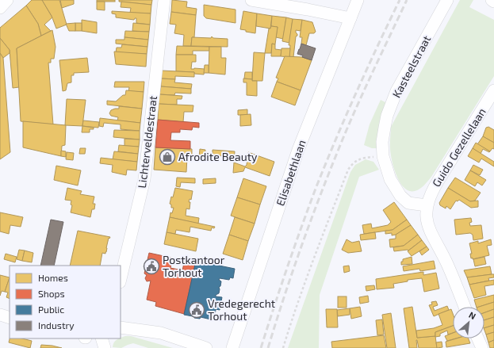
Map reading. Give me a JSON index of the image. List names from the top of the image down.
{
  "streets": {
    "street": [
      "Kasteelstraat",
      "Lichterveldestraat",
      "Guido Gezellelaan",
      "Elisabethlaan"
    ]
  },
  "crossings": [
    ["Kasteelstraat", "Guido Gezellelaan"]
  ],
  "places": {
    "shop": ["Afrodite Beauty"],
    "public building": ["Postkantoor Torhout", "Vredegerecht Torhout"]
  },
  "legend": [
    "Homes",
    "Shops",
    "Public",
    "Industry"
  ],
  "north": "top right"
}
